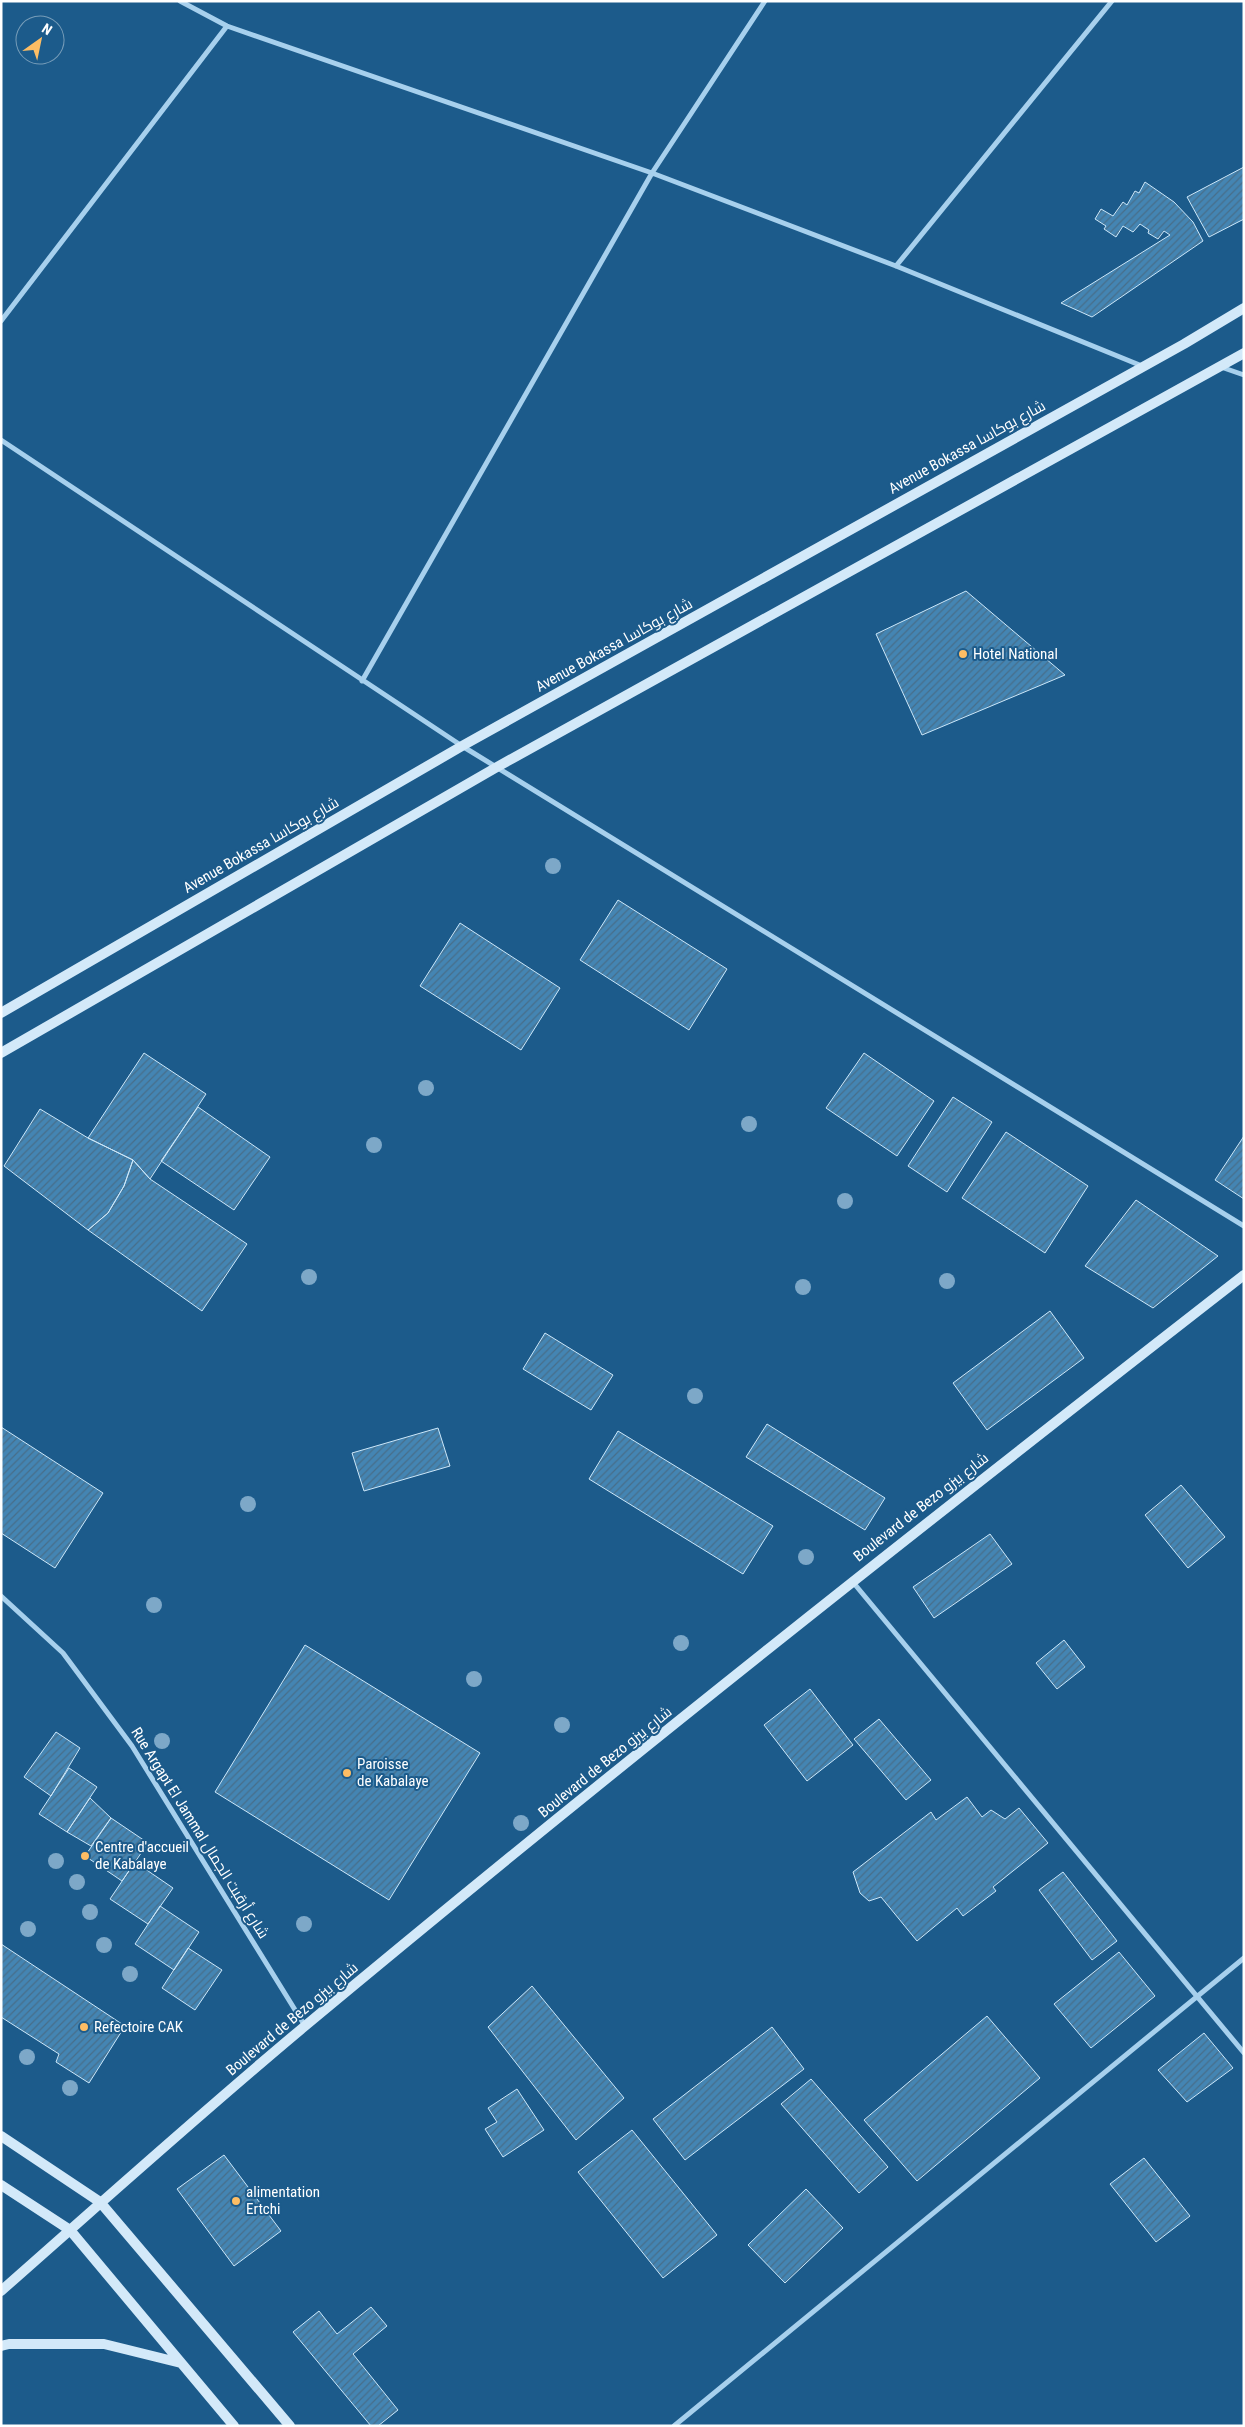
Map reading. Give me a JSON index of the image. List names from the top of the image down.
{
  "streets": {
    "street": ["Avenue Bokassa شارع بوكاسا", "Boulevard de Bezo شارع بيزو", "Rue Argapt El Jammal شارع أرقبت الجمال"]
  },
  "crossings": [
    ["Boulevard de Bezo شارع بيزو", "Rue Argapt El Jammal شارع أرقبت الجمال"]
  ],
  "places": [
    "Hotel National",
    "Paroisse de Kabalaye",
    "Centre d'accueil de Kabalaye",
    "Refectoire CAK",
    "alimentation Ertchi"
  ],
  "north": "top right"
}
